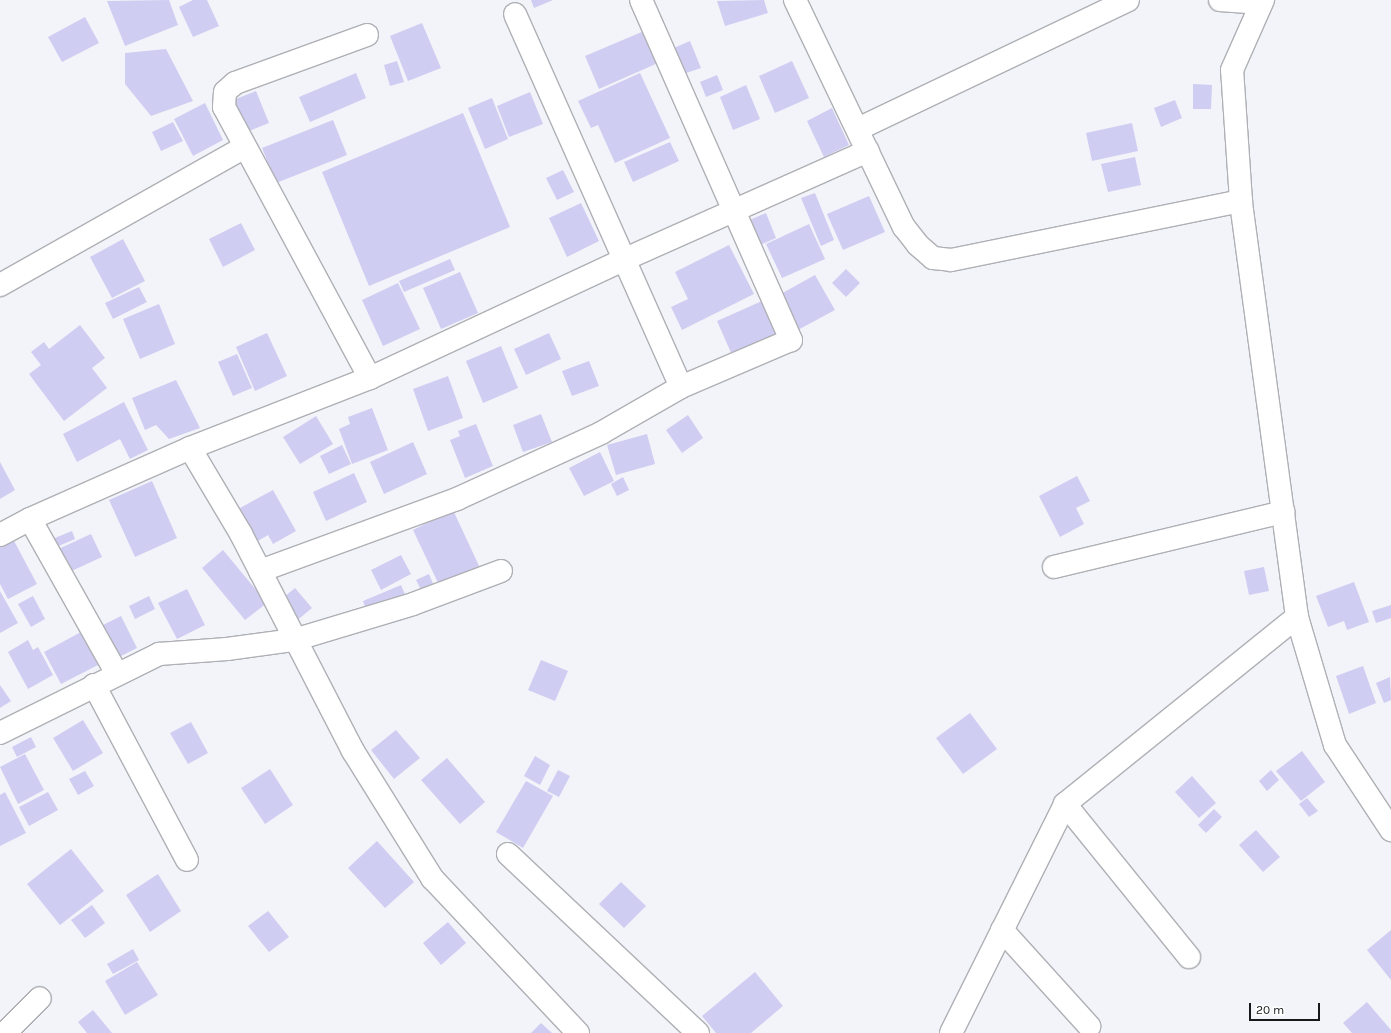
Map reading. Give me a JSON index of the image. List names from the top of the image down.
{
  "scale_bar": "20 m"
}
